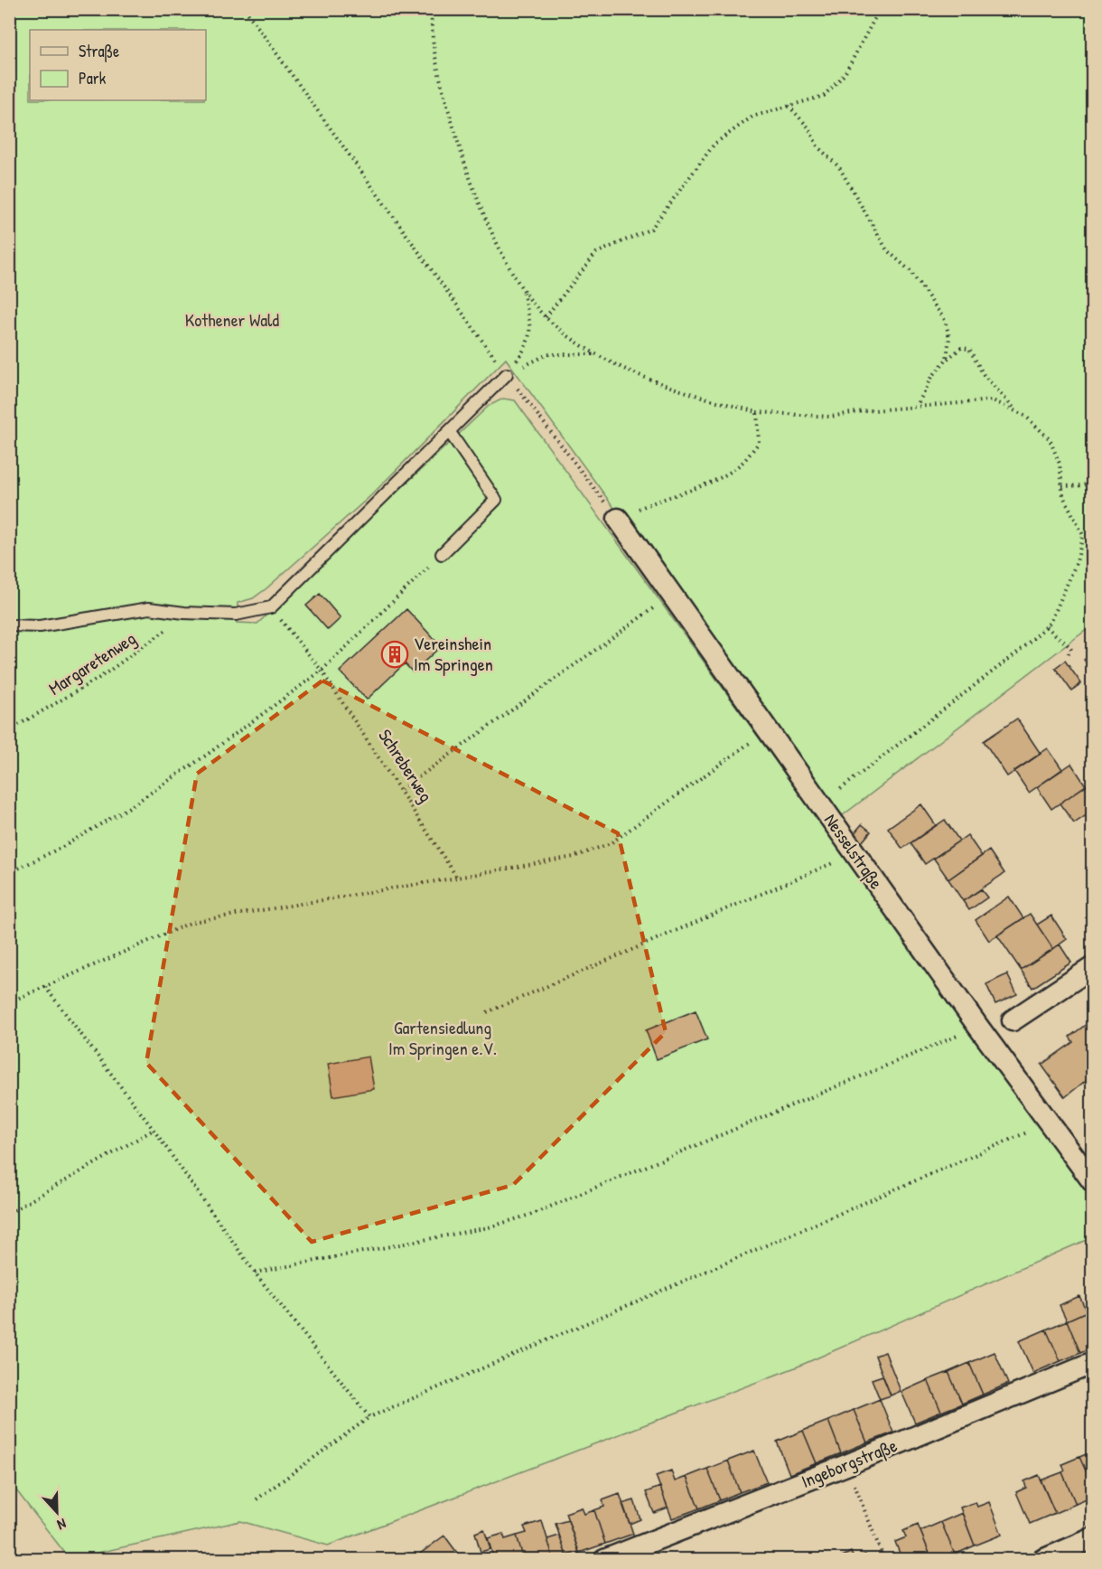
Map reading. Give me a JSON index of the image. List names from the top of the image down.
{
  "streets": {
    "street": ["Nesselstraße", "Ingeborgstraße"],
    "path": ["Margaretenweg", "Schreberweg"]
  },
  "parks": ["Kothener Wald", "Gartensiedlung Im Springen e.V."],
  "places": {
    "building": ["Vereinshein Im Springen"]
  },
  "legend": ["Straße", "Park"],
  "north": "bottom"
}
